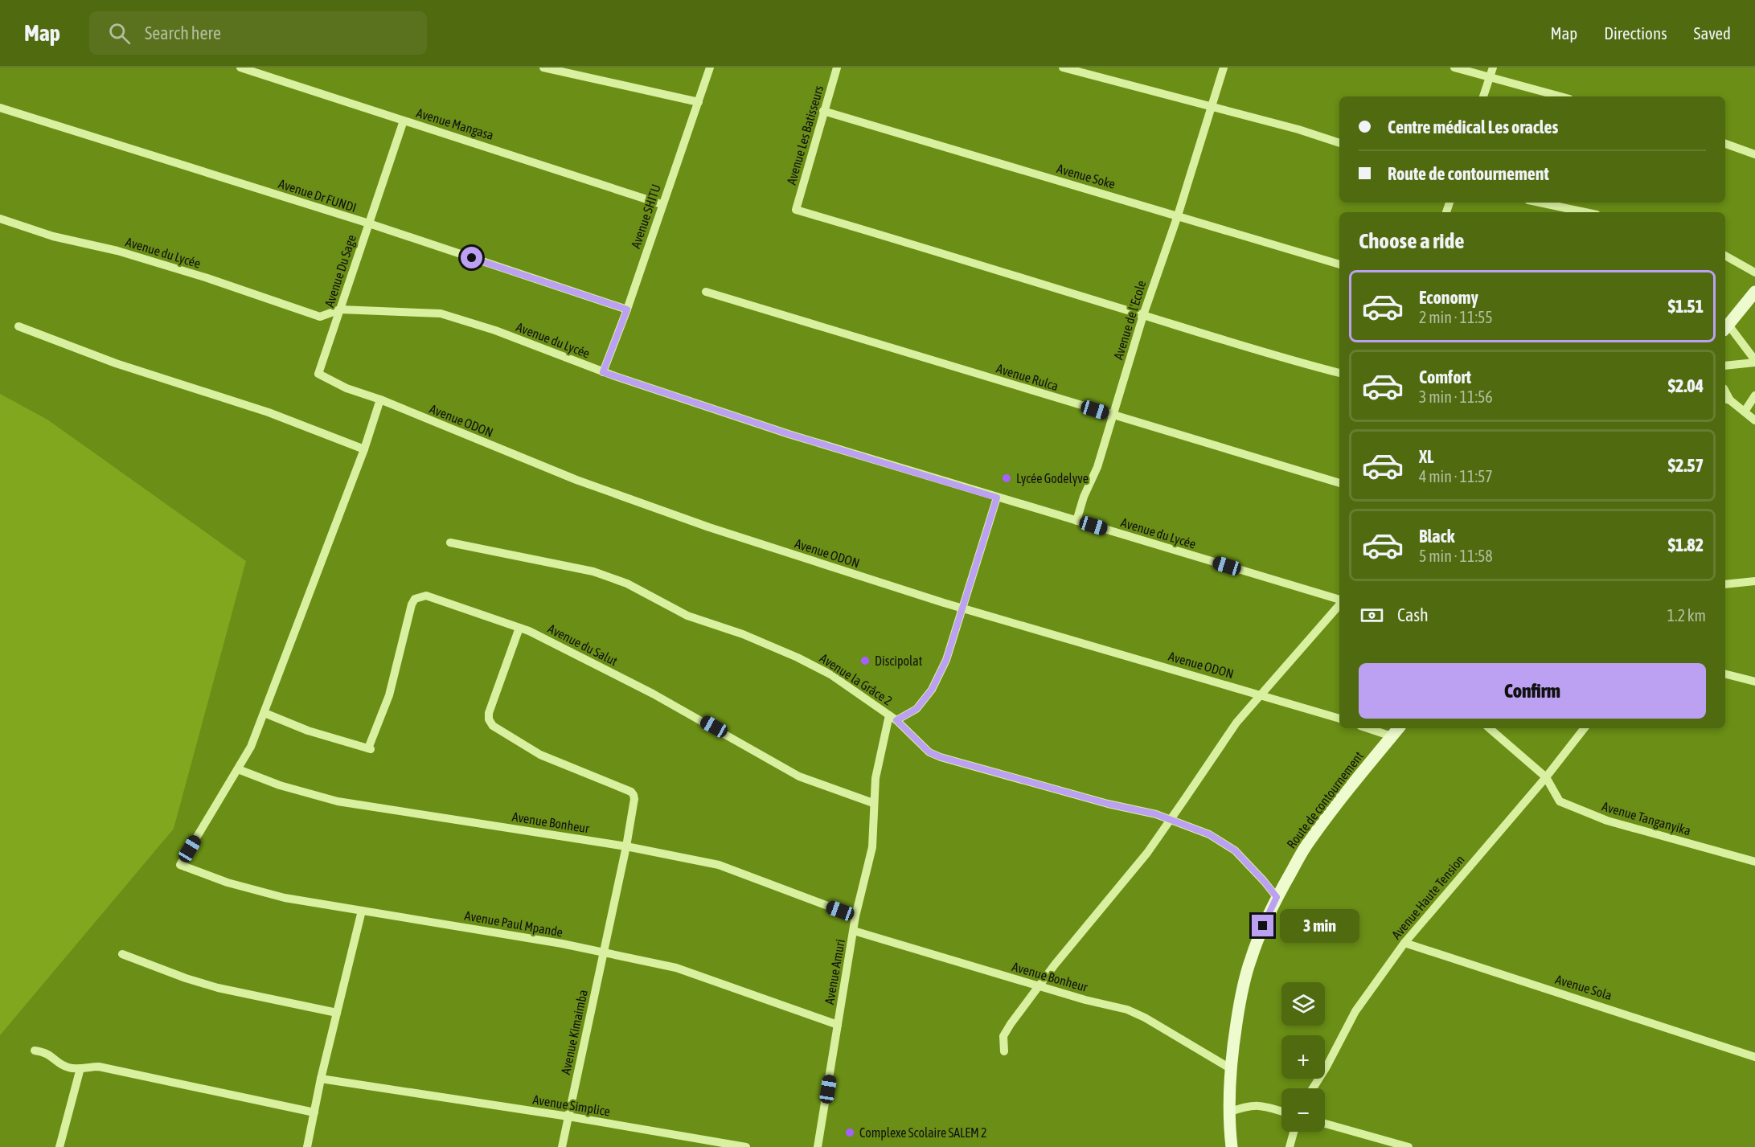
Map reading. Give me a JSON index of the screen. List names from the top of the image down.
{
  "streets": {
    "street": [
      "Avenue Mangasa",
      "Avenue Les Batisseurs",
      "Avenue Soke",
      "Avenue Dr FUNDI",
      "Avenue SHITU",
      "Avenue du Lycée",
      "Avenue Du Sage",
      "Avenue de l'Ecole",
      "Avenue Rulca",
      "Avenue ODON",
      "Avenue du Salut",
      "Avenue la Grâce 2",
      "Route de contournement",
      "Avenue Tanganyika",
      "Avenue Bonheur",
      "Avenue Haute Tension",
      "Avenue Paul Mpande",
      "Avenue Amuri",
      "Avenue Sola",
      "Avenue Kimaimba",
      "Avenue Simplice"
    ]
  },
  "crossings": [
    ["Avenue Mangasa", "Avenue SHITU"],
    ["Avenue Mangasa", "Avenue Du Sage"],
    ["Avenue Les Batisseurs", "Avenue Soke"],
    ["Avenue Les Batisseurs", "Avenue de l'Ecole"],
    ["Avenue Soke", "Avenue de l'Ecole"],
    ["Avenue Dr FUNDI", "Avenue SHITU"],
    ["Avenue Dr FUNDI", "Avenue Du Sage"],
    ["Avenue SHITU", "Avenue du Lycée"],
    ["Avenue du Lycée", "Avenue Du Sage"],
    ["Avenue du Lycée", "Avenue de l'Ecole"],
    ["Avenue Du Sage", "Avenue ODON"],
    ["Avenue de l'Ecole", "Avenue Rulca"],
    ["Avenue du Salut", "Avenue Amuri"],
    ["Avenue du Salut", "Avenue Kimaimba"],
    ["Avenue la Grâce 2", "Route de contournement"],
    ["Avenue la Grâce 2", "Avenue Amuri"],
    ["Route de contournement", "Avenue Bonheur"],
    ["Avenue Tanganyika", "Avenue Haute Tension"],
    ["Avenue Bonheur", "Avenue Paul Mpande"],
    ["Avenue Bonheur", "Avenue Amuri"],
    ["Avenue Bonheur", "Avenue Kimaimba"],
    ["Avenue Haute Tension", "Avenue Sola"],
    ["Avenue Paul Mpande", "Avenue Amuri"],
    ["Avenue Paul Mpande", "Avenue Kimaimba"],
    ["Avenue Kimaimba", "Avenue Simplice"]
  ],
  "places": ["Lycée Godelyve", "Discipolat", "Complexe Scolaire SALEM 2"],
  "page": {
    "header": "Map",
    "search": "Search here",
    "nav": ["Map", "Directions", "Saved"],
    "banner": ["Centre médical Les oracles", "Route de contournement"],
    "heading": "Choose a ride",
    "list": [
      {
        "name": "Economy",
        "note": "2 min · 11:55",
        "value": "$1.51"
      },
      {
        "name": "Comfort",
        "note": "3 min · 11:56",
        "value": "$2.04"
      },
      {
        "name": "XL",
        "note": "4 min · 11:57",
        "value": "$2.57"
      },
      {
        "name": "Black",
        "note": "5 min · 11:58",
        "value": "$1.82"
      }
    ],
    "pay": ["Cash", "1.2 km"],
    "buttons": "Confirm",
    "bubble": "3 min",
    "map_buttons": ["+", "−"]
  }
}
